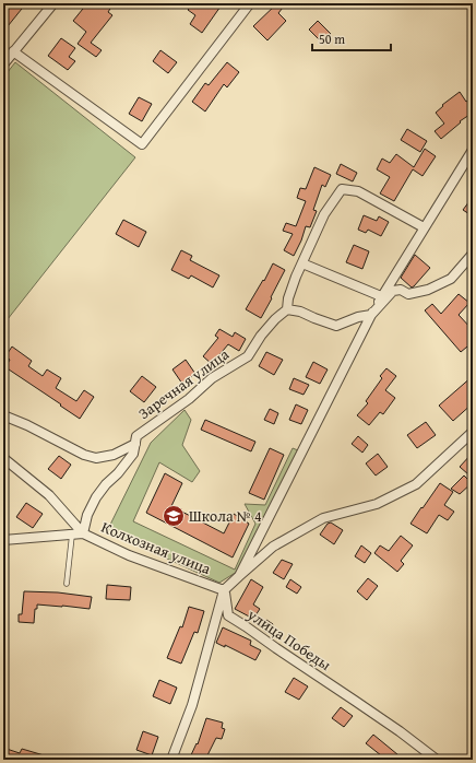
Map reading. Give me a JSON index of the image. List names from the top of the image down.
{
  "streets": {
    "street": ["Заречная улица", "Колхозная улица", "улица Победы"]
  },
  "crossings": [
    ["Заречная улица", "Колхозная улица"],
    ["Колхозная улица", "улица Победы"]
  ],
  "places": {
    "school or university": ["Школа № 4"]
  },
  "scale_bar": "50 m"
}
